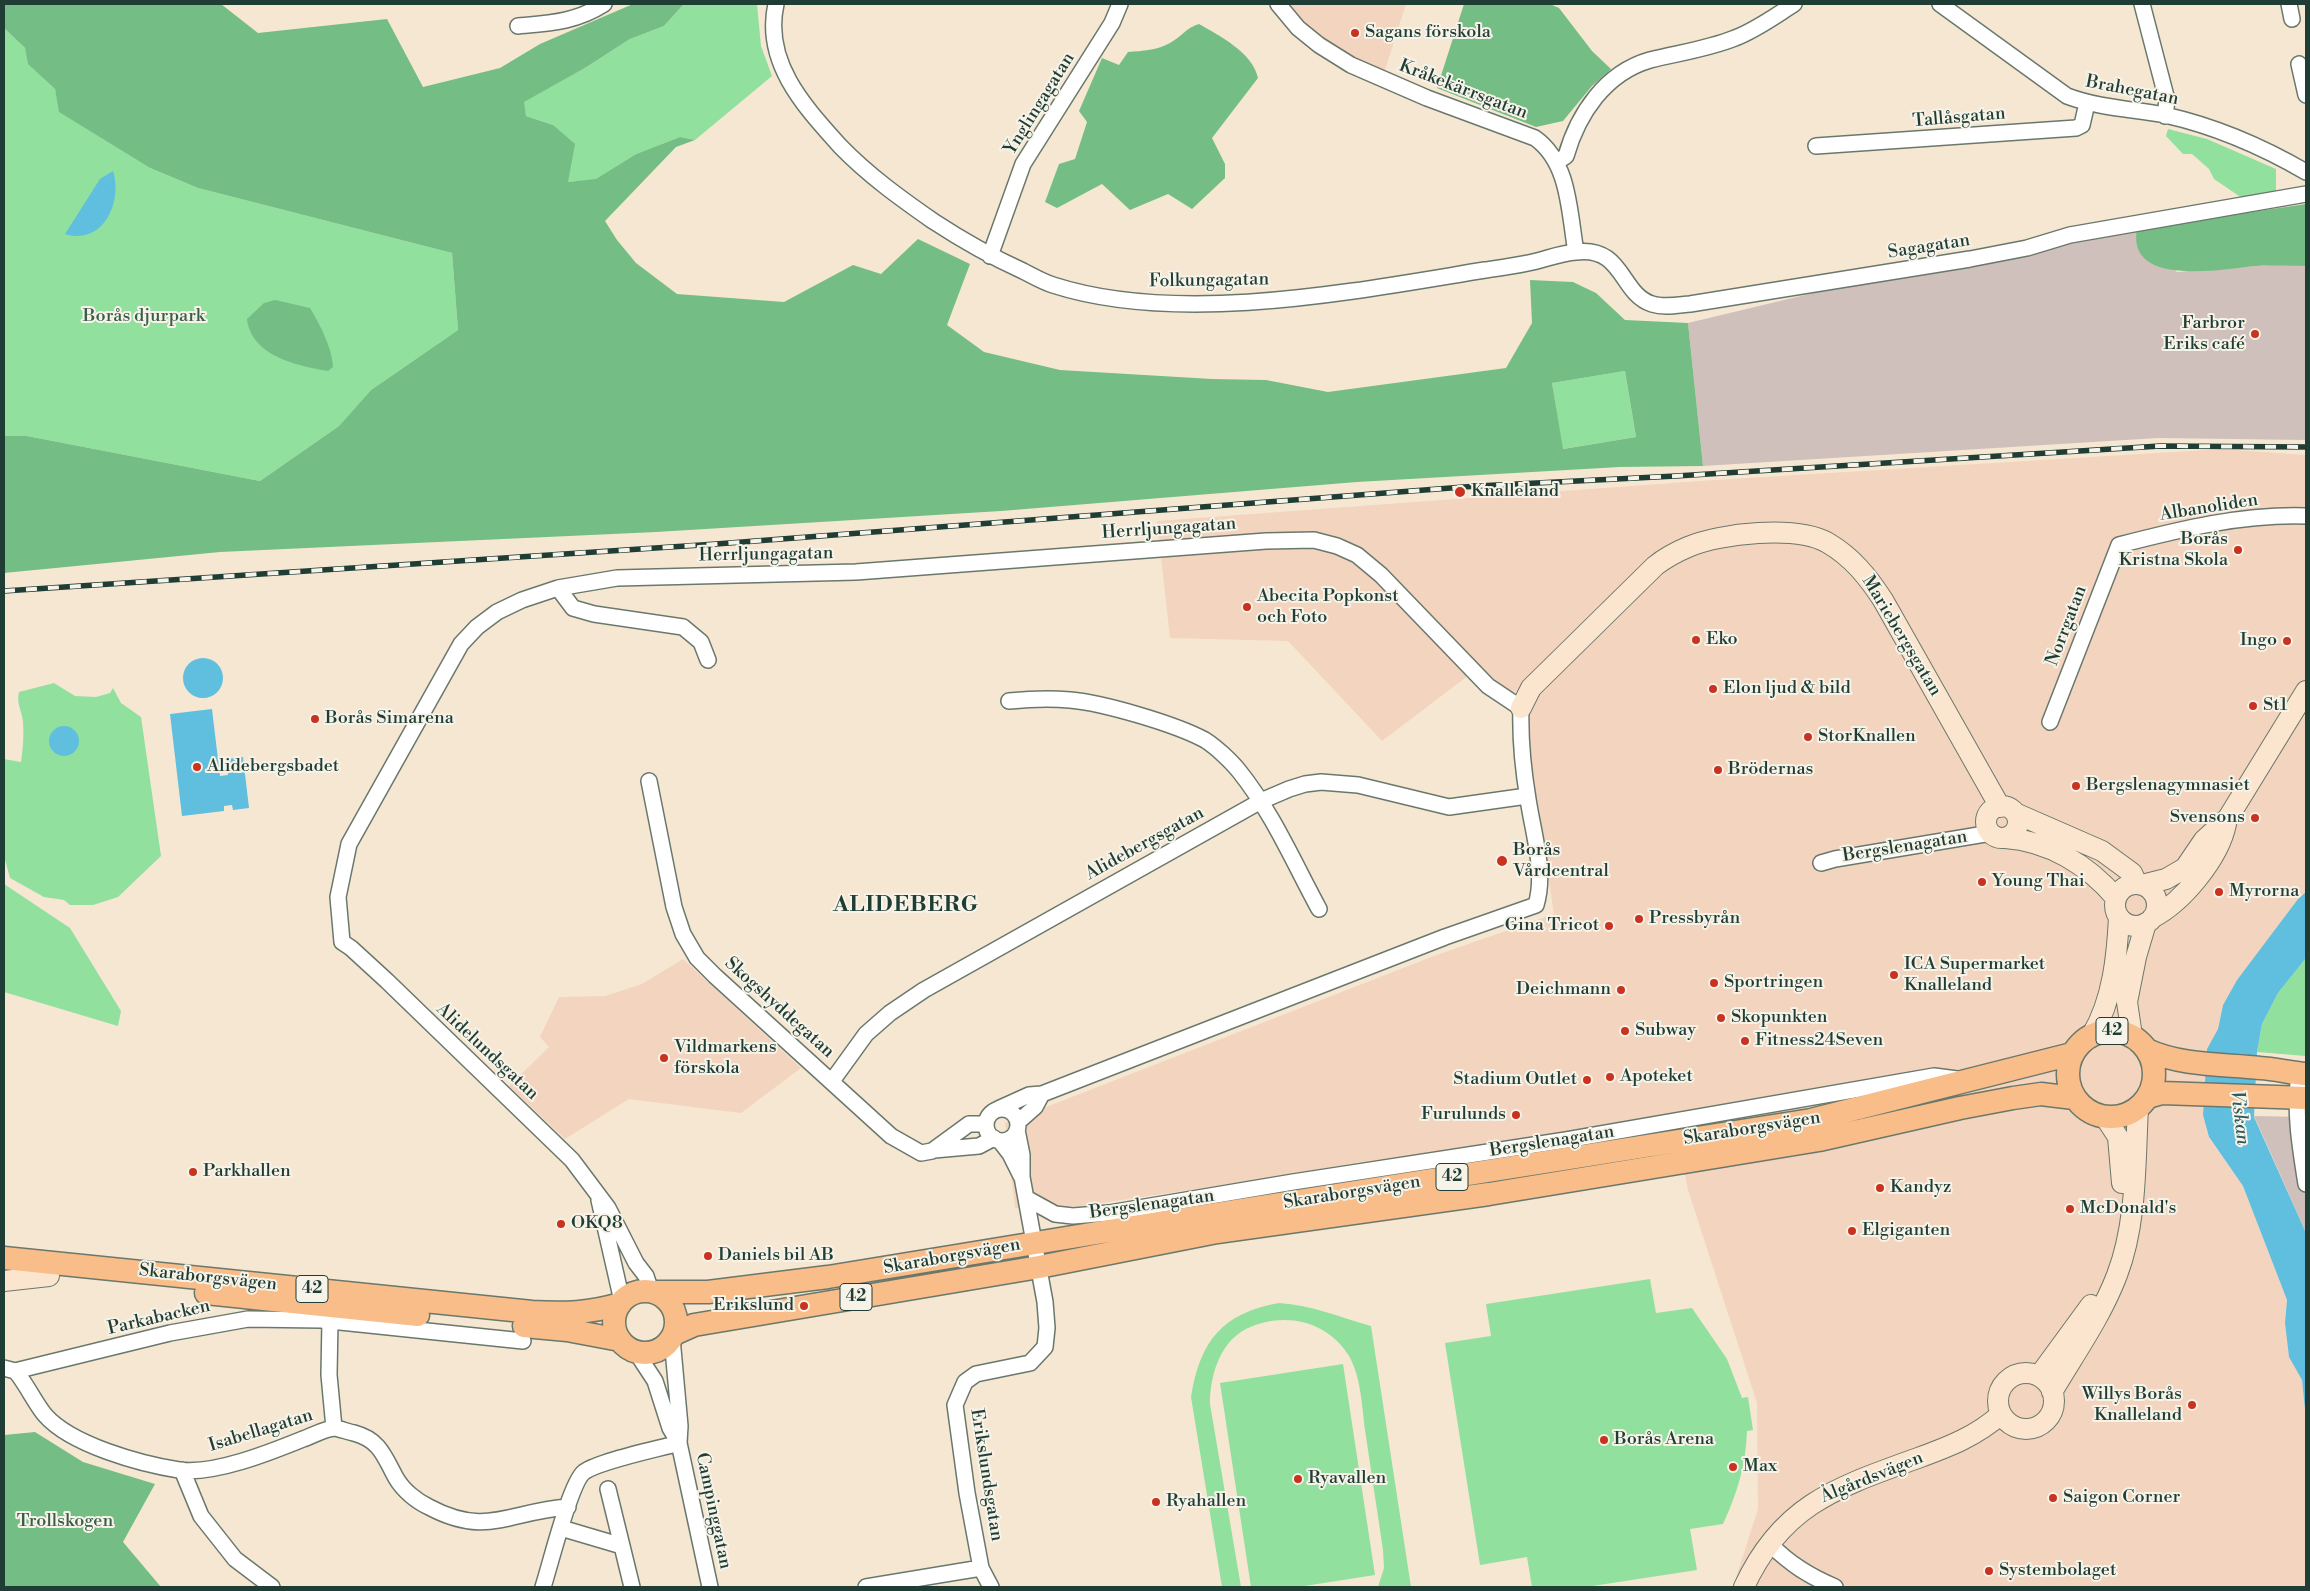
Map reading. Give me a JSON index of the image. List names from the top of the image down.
{
  "streets": {
    "main road": ["42", "Skaraborgsvägen"],
    "street": [
      "Kråkekärrsgatan",
      "Brahegatan",
      "Ynglingagatan",
      "Tallåsgatan",
      "Sagagatan",
      "Folkungagatan",
      "Albanoliden",
      "Herrljungagatan",
      "Norrgatan",
      "Mariebergsgatan",
      "Alidebergsgatan",
      "Bergslenagatan",
      "Skogshyddegatan",
      "Alidelundsgatan",
      "Parkabacken",
      "Isabellagatan",
      "Erikslundsgatan",
      "Ålgårdsvägen",
      "Campinggatan"
    ]
  },
  "crossings": [
    ["Kråkekärrsgatan", "Sagagatan"],
    ["Kråkekärrsgatan", "Folkungagatan"],
    ["Brahegatan", "Tallåsgatan"],
    ["Ynglingagatan", "Folkungagatan"],
    ["Sagagatan", "Folkungagatan"],
    ["Albanoliden", "Norrgatan"],
    ["Herrljungagatan", "Mariebergsgatan"],
    ["Herrljungagatan", "Alidelundsgatan"],
    ["Mariebergsgatan", "Bergslenagatan"],
    ["Alidebergsgatan", "Skogshyddegatan"],
    ["Bergslenagatan", "Skaraborgsvägen"],
    ["42", "Alidelundsgatan"],
    ["42", "Skaraborgsvägen"],
    ["42", "Campinggatan"],
    ["Alidelundsgatan", "Skaraborgsvägen"],
    ["Alidelundsgatan", "Campinggatan"],
    ["Skaraborgsvägen", "Erikslundsgatan"],
    ["Skaraborgsvägen", "Campinggatan"],
    ["Parkabacken", "Isabellagatan"]
  ],
  "districts": ["ALIDEBERG"],
  "water": ["Viskan"],
  "parks": ["Borås djurpark", "Trollskogen"],
  "places": [
    "Sagans förskola",
    "Farbror Eriks café",
    "Knalleland",
    "Borås Kristna Skola",
    "Abecita Popkonst och Foto",
    "Eko",
    "Ingo",
    "Elon ljud & bild",
    "St1",
    "Borås Simarena",
    "StorKnallen",
    "Alidebergsbadet",
    "Brödernas",
    "Bergslenagymnasiet",
    "Svensons",
    "Borås Vårdcentral",
    "Young Thai",
    "Myrorna",
    "Pressbyrån",
    "Gina Tricot",
    "ICA Supermarket Knalleland",
    "Sportringen",
    "Deichmann",
    "Skopunkten",
    "Subway",
    "Fitness24Seven",
    "Vildmarkens förskola",
    "Apoteket",
    "Stadium Outlet",
    "Furulunds",
    "Parkhallen",
    "Kandyz",
    "McDonald's",
    "OKQ8",
    "Elgiganten",
    "Daniels bil AB",
    "Erikslund",
    "Willys Borås Knalleland",
    "Borås Arena",
    "Max",
    "Ryavallen",
    "Saigon Corner",
    "Ryahallen",
    "Systembolaget"
  ]
}
